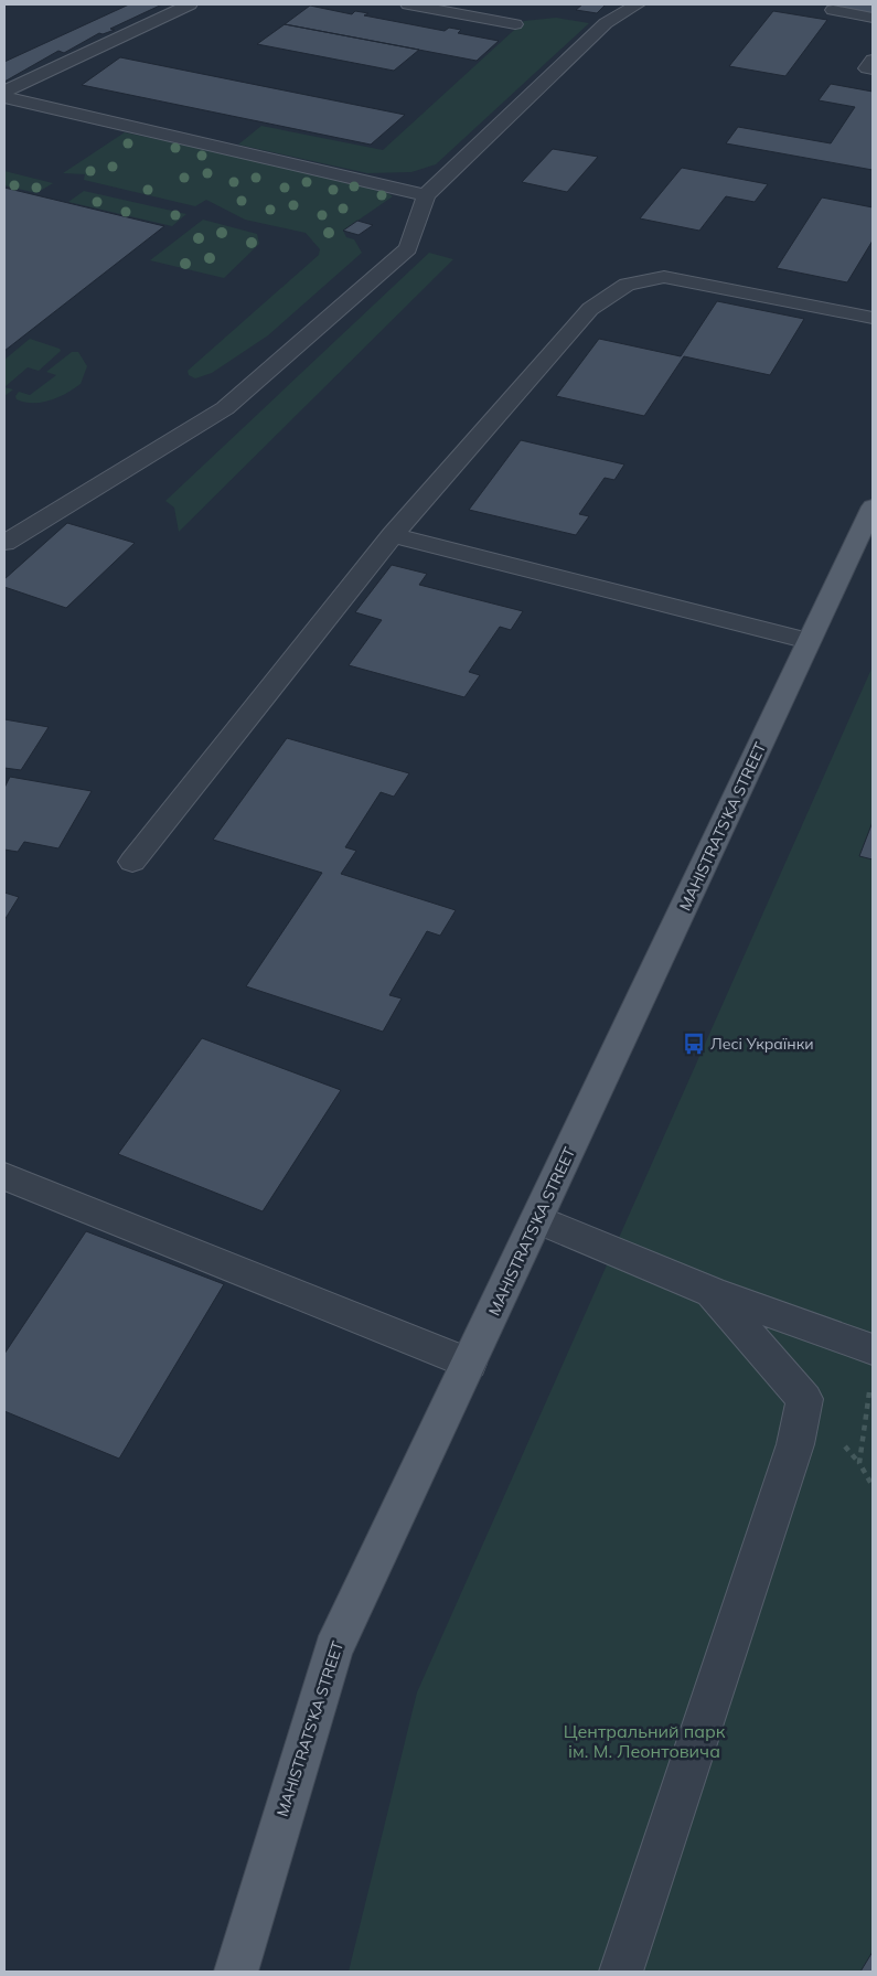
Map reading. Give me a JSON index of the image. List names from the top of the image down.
{
  "streets": {
    "main road": ["MAHISTRATS'KA STREET"]
  },
  "parks": ["Центральний парк ім. М. Леонтовича"],
  "places": {
    "bus stop": ["Лесі Українки"]
  }
}
